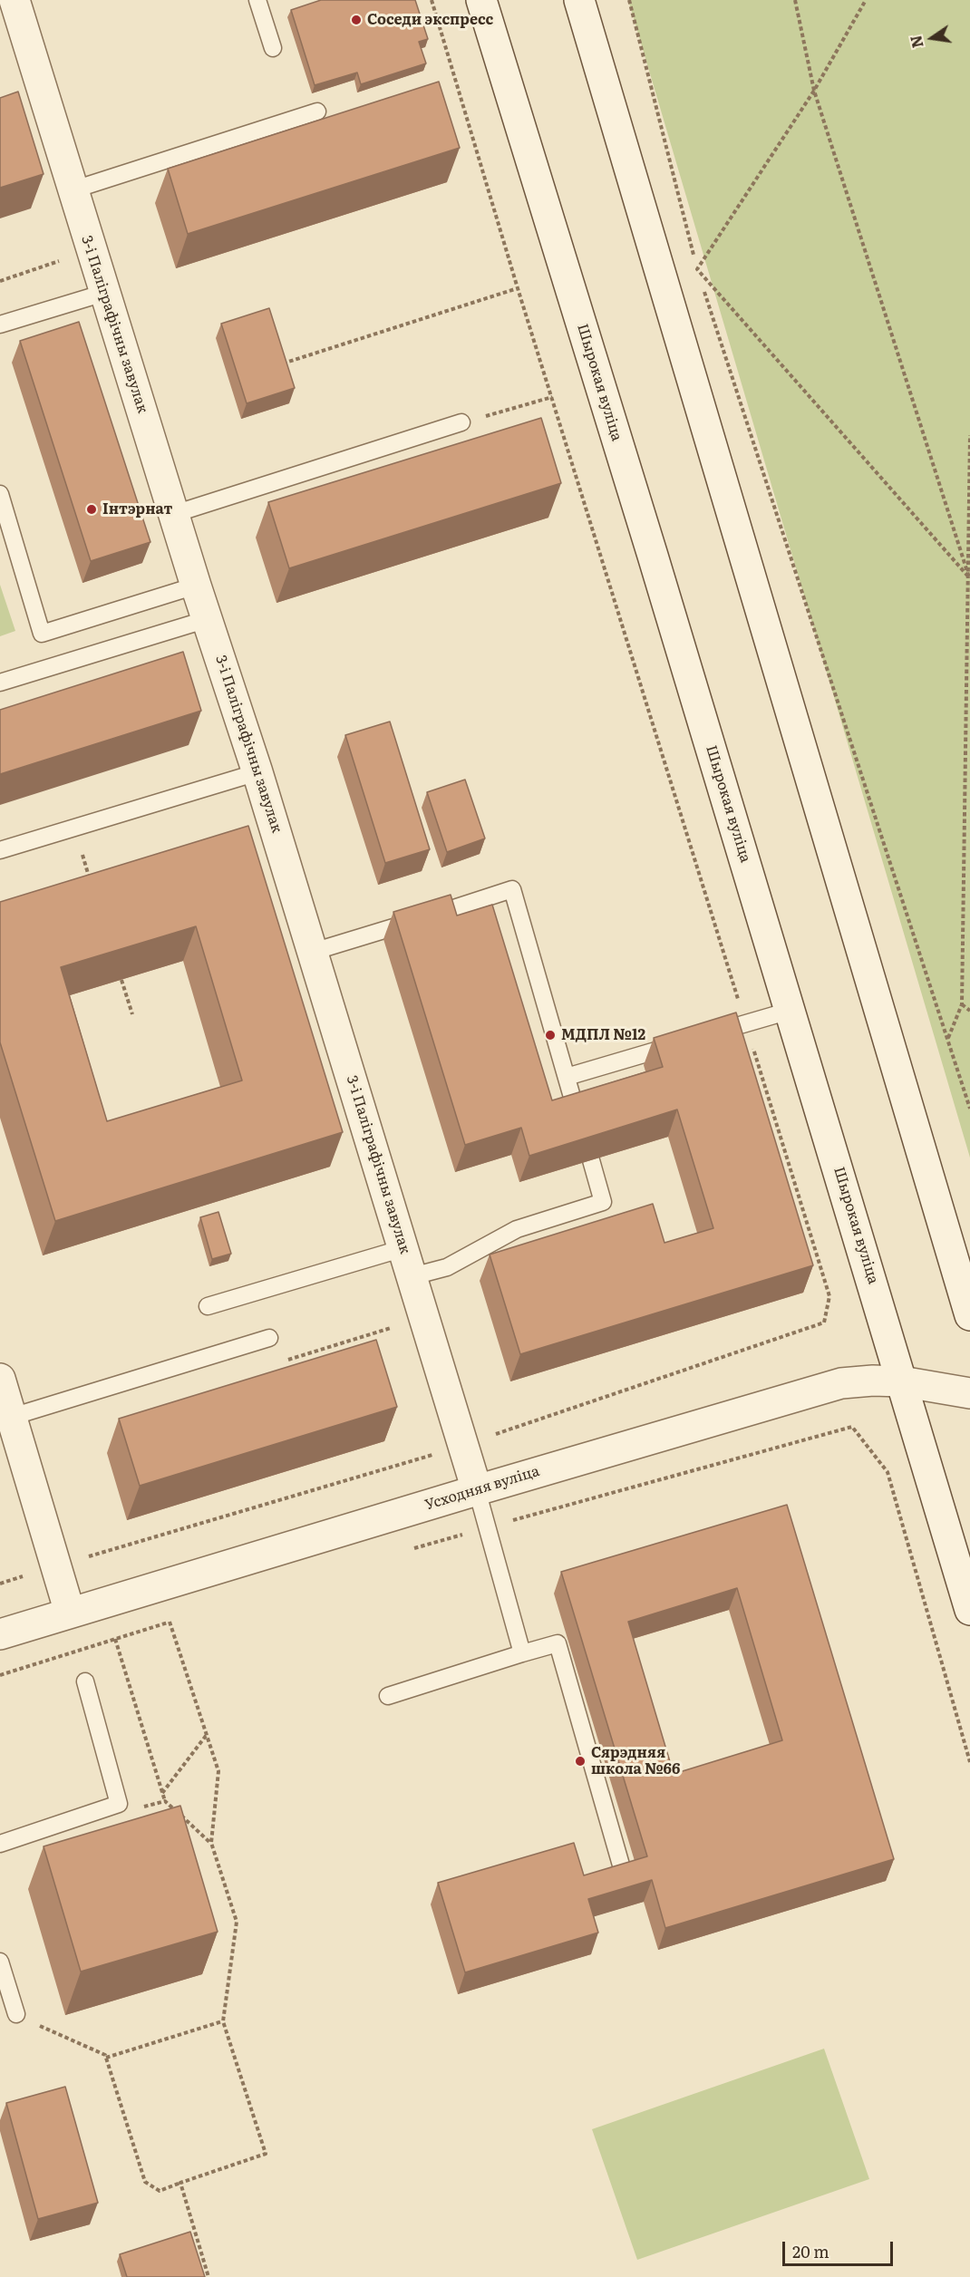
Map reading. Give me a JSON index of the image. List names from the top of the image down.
{
  "streets": {
    "main road": ["3-і Паліграфічны завулак", "Шырокая вуліца", "Усходняя вуліца"]
  },
  "crossings": [
    ["3-і Паліграфічны завулак", "Усходняя вуліца"],
    ["Шырокая вуліца", "Усходняя вуліца"]
  ],
  "places": [
    "Соседи экспресс",
    "Інтэрнат",
    "МДПЛ №12",
    "Сярэдняя школа №66"
  ],
  "scale_bar": "20 m",
  "north": "left"
}
